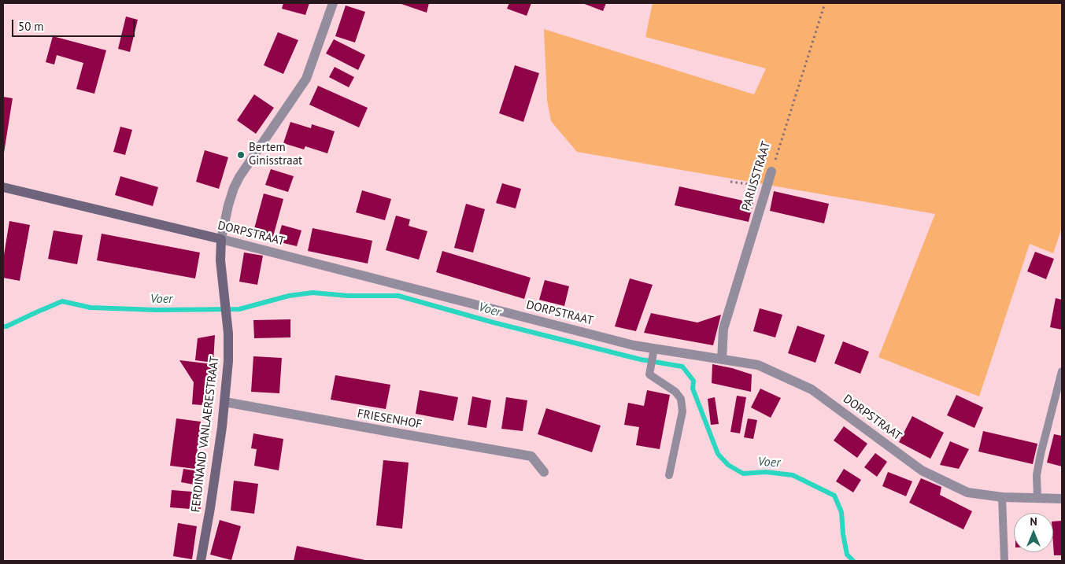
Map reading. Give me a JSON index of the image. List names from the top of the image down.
{
  "streets": {
    "street": [
      "PARIJSSTRAAT",
      "DORPSTRAAT",
      "FRIESENHOF",
      "FERDINAND VANLAERESTRAAT"
    ]
  },
  "crossings": [
    ["PARIJSSTRAAT", "DORPSTRAAT"],
    ["DORPSTRAAT", "FERDINAND VANLAERESTRAAT"],
    ["FRIESENHOF", "FERDINAND VANLAERESTRAAT"]
  ],
  "water": ["Voer"],
  "places": ["Bertem Ginisstraat"],
  "scale_bar": "50 m",
  "north": "top"
}
